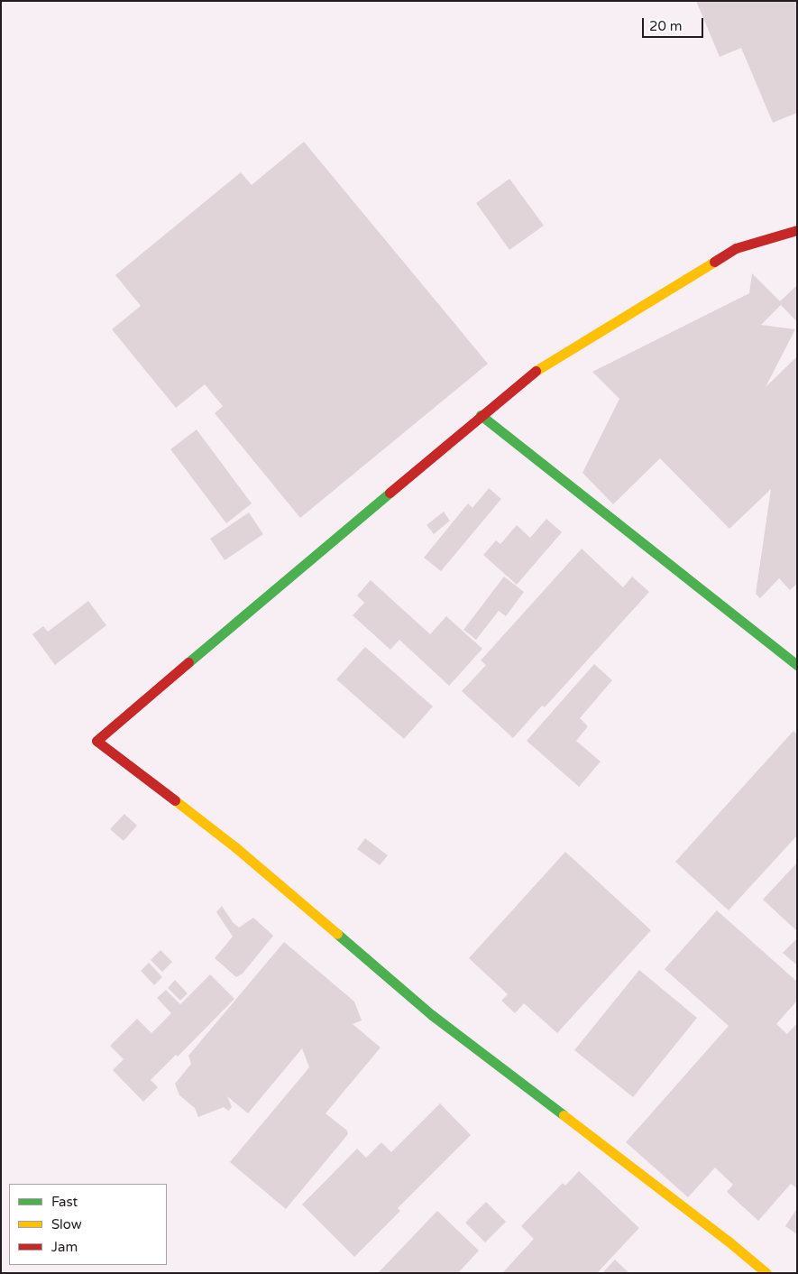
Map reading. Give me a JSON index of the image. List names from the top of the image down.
{
  "legend": ["Fast", "Slow", "Jam"],
  "scale_bar": "20 m"
}
